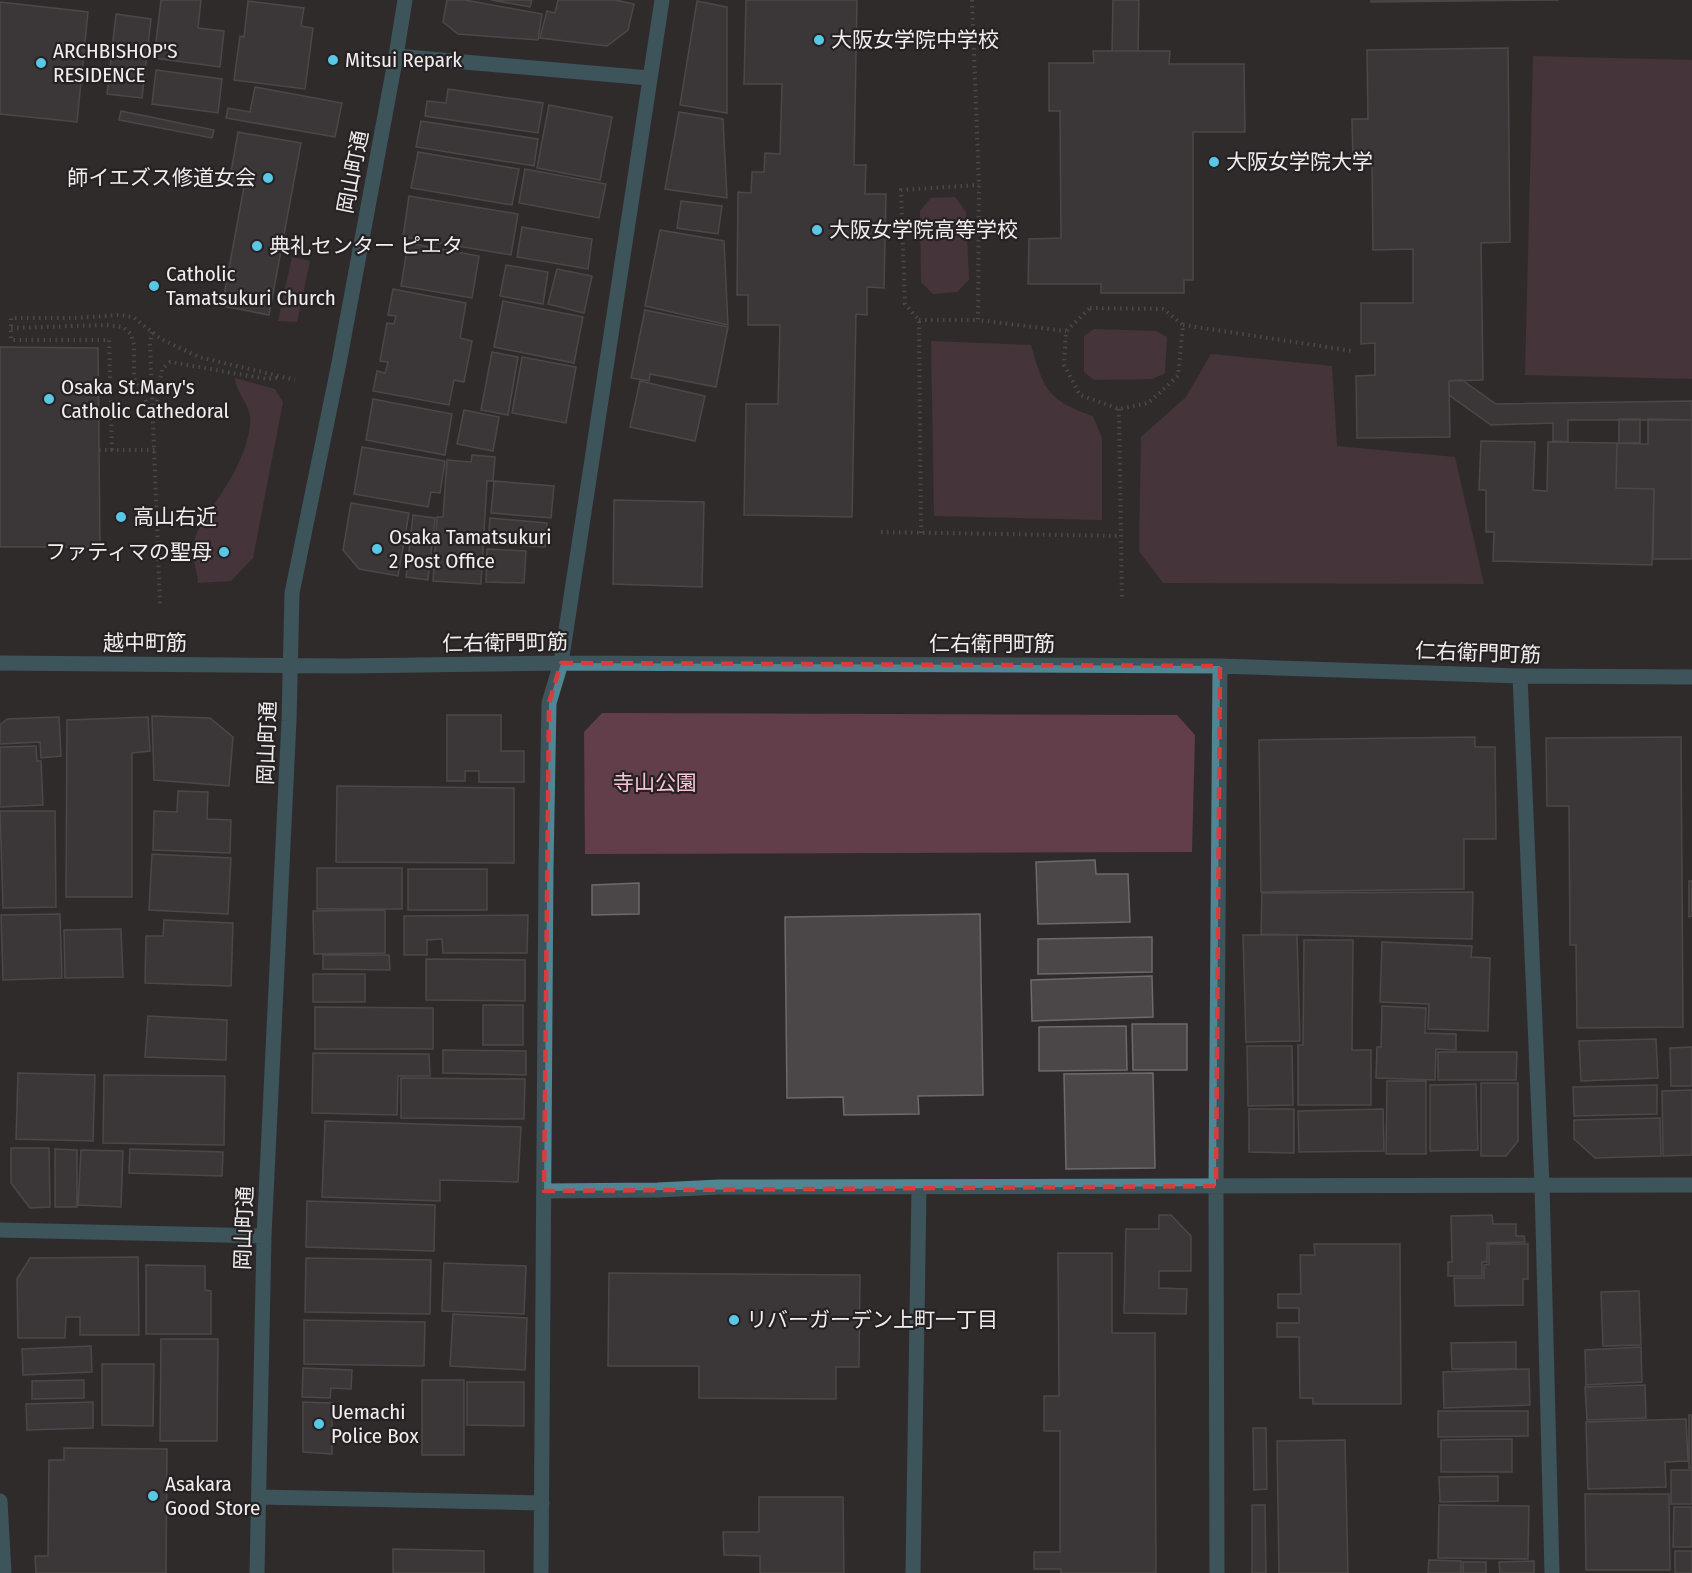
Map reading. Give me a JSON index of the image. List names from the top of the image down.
{
  "streets": {
    "street": ["岡山町通", "越中町筋", "仁右衛門町筋"]
  },
  "crossings": [
    ["岡山町通", "越中町筋"],
    ["岡山町通", "仁右衛門町筋"],
    ["越中町筋", "仁右衛門町筋"]
  ],
  "parks": ["寺山公園"],
  "places": [
    "大阪女学院中学校",
    "Mitsui Repark",
    "ARCHBISHOP'S RESIDENCE",
    "大阪女学院大学",
    "師イエズス修道女会",
    "大阪女学院高等学校",
    "典礼センター ピエタ",
    "Catholic Tamatsukuri Church",
    "Osaka St.Mary's Catholic Cathedoral",
    "高山右近",
    "Osaka Tamatsukuri 2 Post Office",
    "ファティマの聖母",
    "リバーガーデン上町一丁目",
    "Uemachi Police Box",
    "Asakara Good Store"
  ]
}
